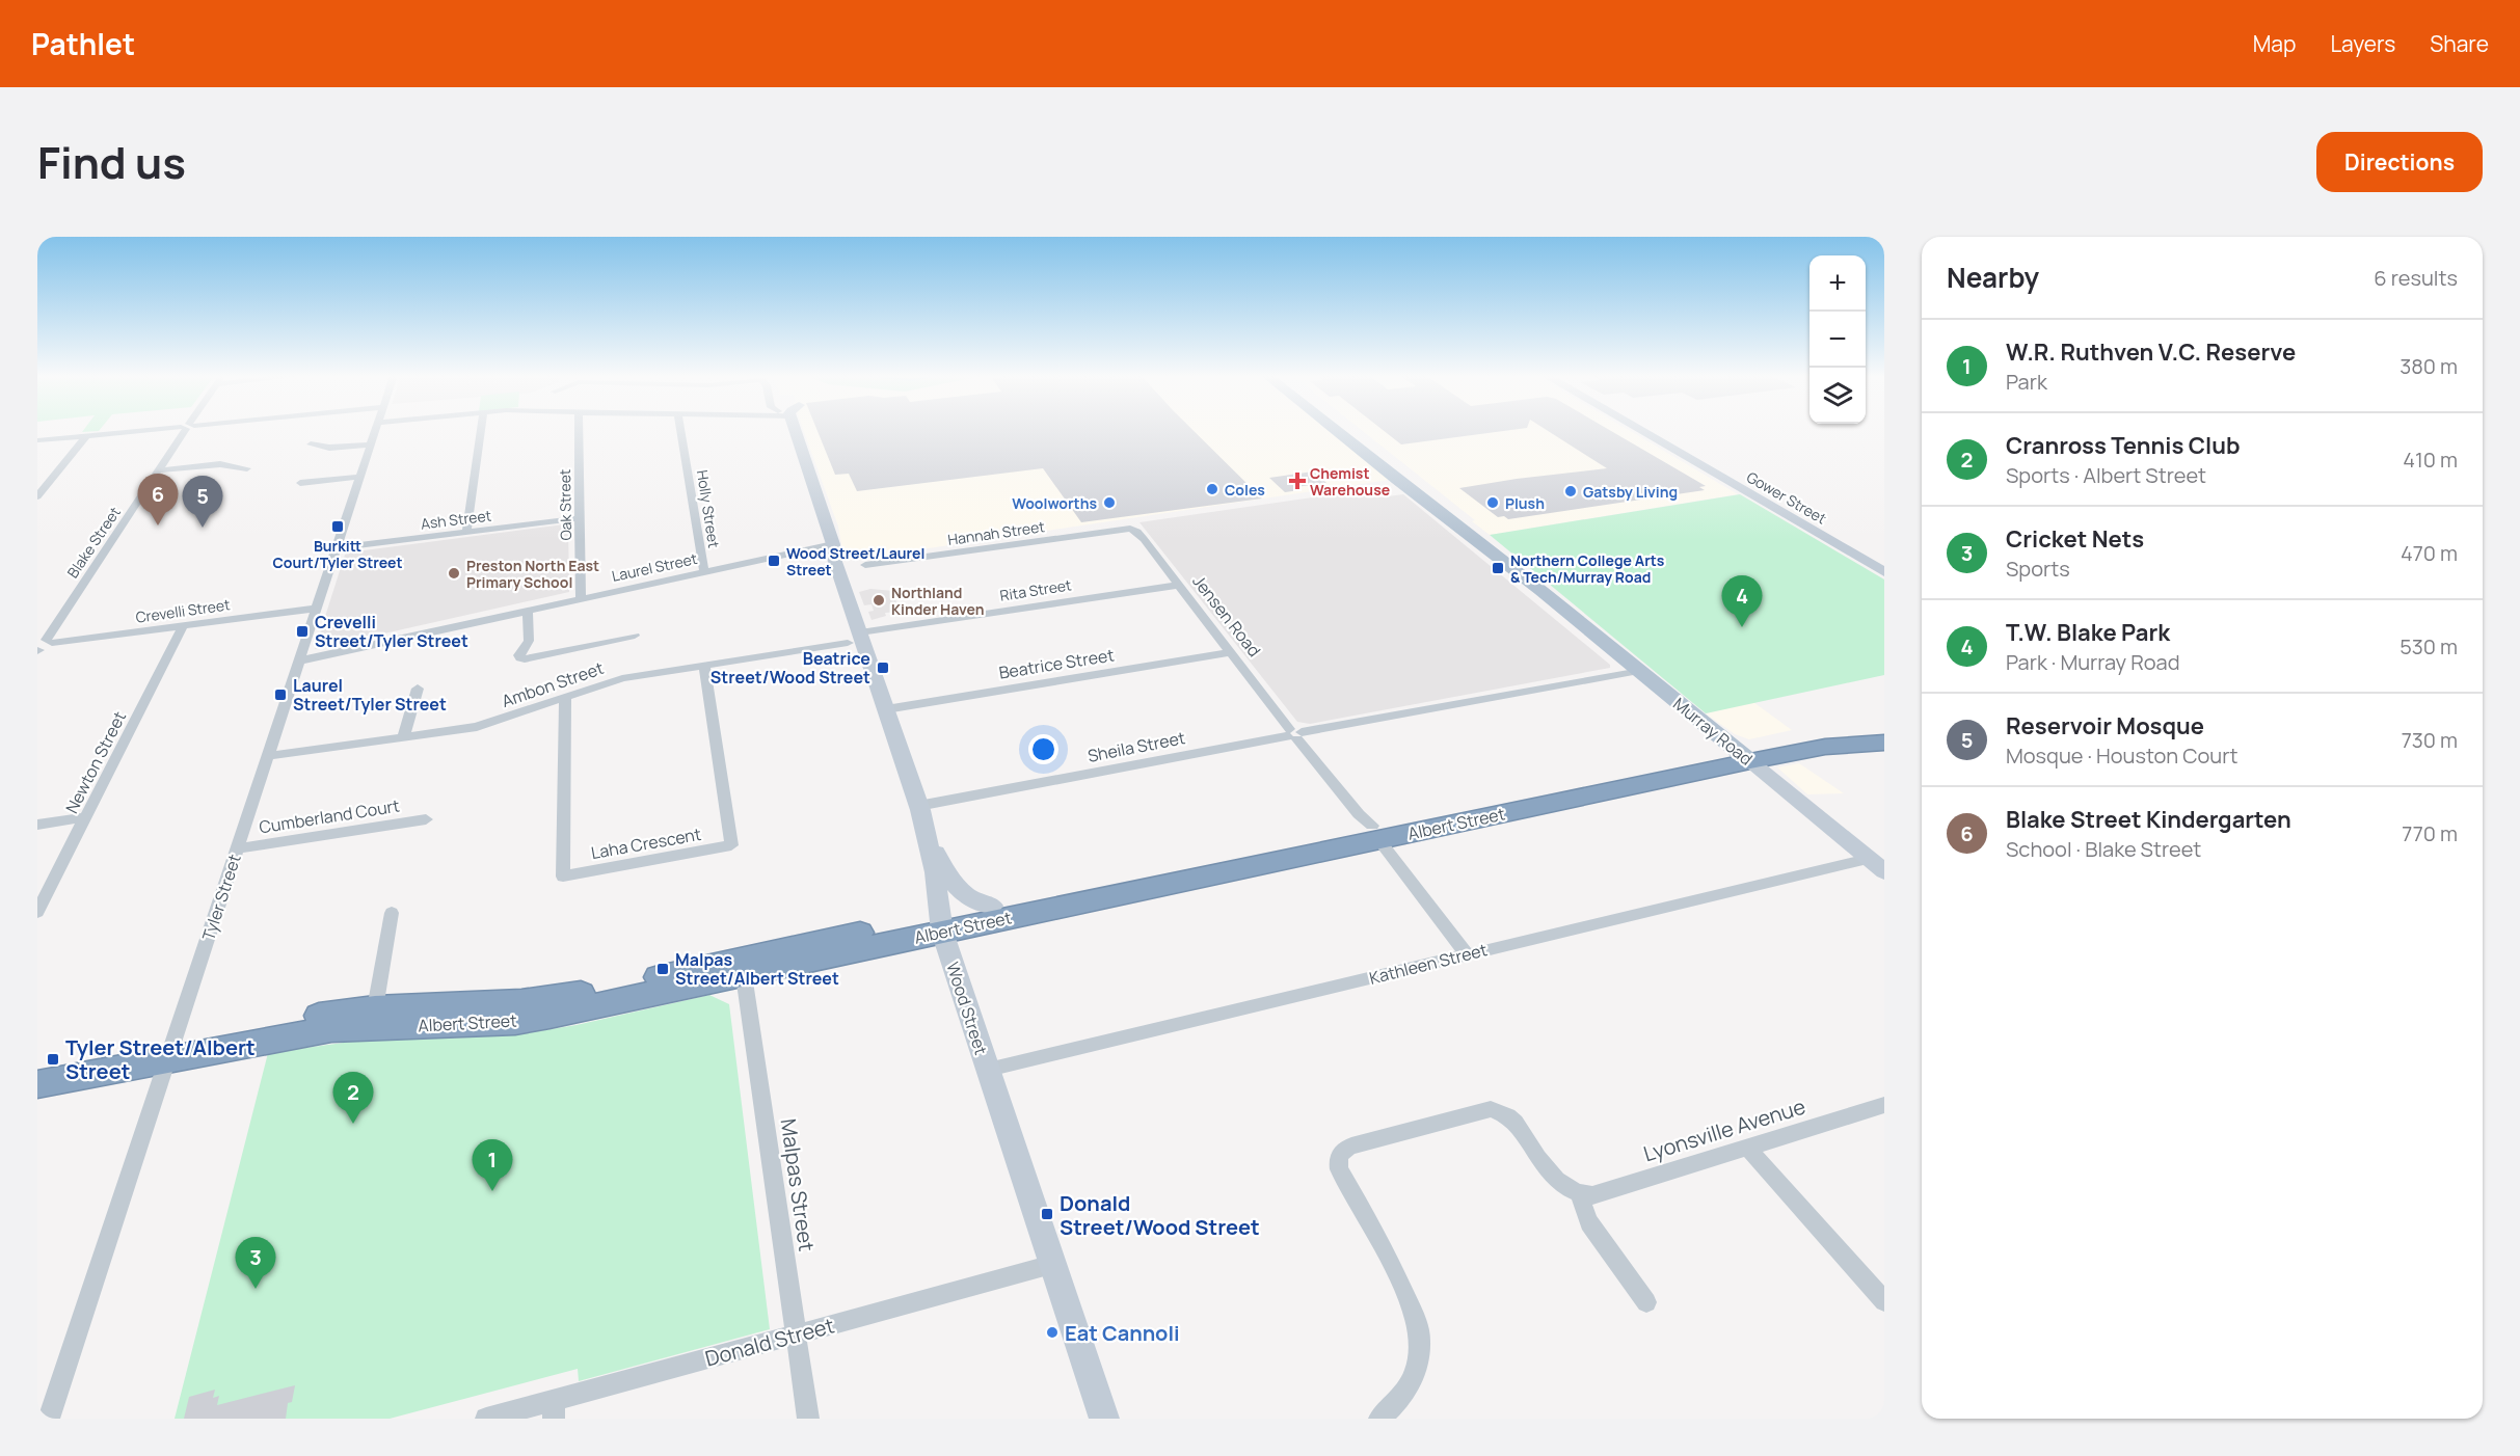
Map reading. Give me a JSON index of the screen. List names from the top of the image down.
{
  "streets": {
    "highway": ["Albert Street"],
    "main road": ["Murray Road"],
    "street": [
      "Gower Street",
      "Oak Street",
      "Holly Street",
      "Ash Street",
      "Hannah Street",
      "Blake Street",
      "Laurel Street",
      "Rita Street",
      "Crevelli Street",
      "Jensen Road",
      "Beatrice Street",
      "Ambon Street",
      "Sheila Street",
      "Newton Street",
      "Cumberland Court",
      "Laha Crescent",
      "Tyler Street",
      "Kathleen Street",
      "Wood Street",
      "Lyonsville Avenue",
      "Malpas Street",
      "Donald Street"
    ]
  },
  "crossings": [
    ["Oak Street", "Ash Street"],
    ["Oak Street", "Laurel Street"],
    ["Holly Street", "Laurel Street"],
    ["Ash Street", "Tyler Street"],
    ["Hannah Street", "Jensen Road"],
    ["Blake Street", "Crevelli Street"],
    ["Laurel Street", "Tyler Street"],
    ["Laurel Street", "Wood Street"],
    ["Rita Street", "Jensen Road"],
    ["Rita Street", "Wood Street"],
    ["Crevelli Street", "Newton Street"],
    ["Crevelli Street", "Tyler Street"],
    ["Jensen Road", "Beatrice Street"],
    ["Jensen Road", "Sheila Street"],
    ["Jensen Road", "Albert Street"],
    ["Jensen Road", "Kathleen Street"],
    ["Beatrice Street", "Wood Street"],
    ["Ambon Street", "Laha Crescent"],
    ["Ambon Street", "Tyler Street"],
    ["Murray Road", "Sheila Street"],
    ["Murray Road", "Albert Street"],
    ["Murray Road", "Kathleen Street"],
    ["Sheila Street", "Wood Street"],
    ["Cumberland Court", "Tyler Street"],
    ["Albert Street", "Tyler Street"],
    ["Albert Street", "Wood Street"],
    ["Albert Street", "Malpas Street"],
    ["Kathleen Street", "Wood Street"],
    ["Wood Street", "Donald Street"],
    ["Malpas Street", "Donald Street"]
  ],
  "places": {
    "health": ["Chemist Warehouse"],
    "other": [
      "Coles",
      "Gatsby Living",
      "Woolworths",
      "Plush",
      "Preston North East Primary School",
      "Northland Kinder Haven",
      "Eat Cannoli"
    ],
    "transit": [
      "Burkitt Court/Tyler Street",
      "Wood Street/Laurel Street",
      "Northern College Arts & Tech/Murray Road",
      "Crevelli Street/Tyler Street",
      "Beatrice Street/Wood Street",
      "Laurel Street/Tyler Street",
      "Malpas Street/Albert Street",
      "Tyler Street/Albert Street",
      "Donald Street/Wood Street"
    ]
  },
  "page": {
    "header": "Pathlet",
    "nav": ["Map", "Layers", "Share"],
    "title": "Find us",
    "buttons": "Directions",
    "heading": ["Nearby", "6 results"],
    "map_buttons": ["+", "−"],
    "list": [
      {
        "mark": "1",
        "name": "W.R. Ruthven V.C. Reserve",
        "note": "Park",
        "value": "380 m"
      },
      {
        "mark": "2",
        "name": "Cranross Tennis Club",
        "note": "Sports · Albert Street",
        "value": "410 m"
      },
      {
        "mark": "3",
        "name": "Cricket Nets",
        "note": "Sports",
        "value": "470 m"
      },
      {
        "mark": "4",
        "name": "T.W. Blake Park",
        "note": "Park · Murray Road",
        "value": "530 m"
      },
      {
        "mark": "5",
        "name": "Reservoir Mosque",
        "note": "Mosque · Houston Court",
        "value": "730 m"
      },
      {
        "mark": "6",
        "name": "Blake Street Kindergarten",
        "note": "School · Blake Street",
        "value": "770 m"
      }
    ],
    "pins": [
      "6",
      "5",
      "4",
      "2",
      "1",
      "3"
    ]
  }
}
